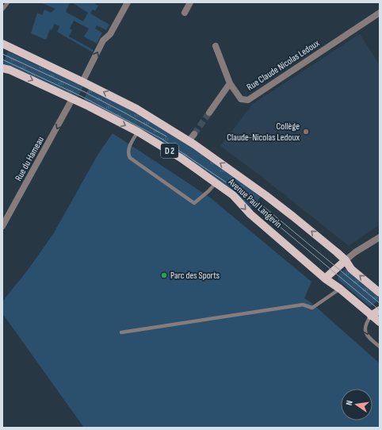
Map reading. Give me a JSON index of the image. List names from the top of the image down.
{
  "streets": {
    "main road": ["D 2", "Avenue Paul Langevin"],
    "street": ["Rue Claude Nicolas Ledoux", "Rue du Hameau"]
  },
  "crossings": [
    ["Rue du Hameau", "Avenue Paul Langevin"]
  ],
  "one_way": ["Rue du Hameau"],
  "places": ["Collège Claude-Nicolas Ledoux", "Parc des Sports"],
  "north": "left"
}
